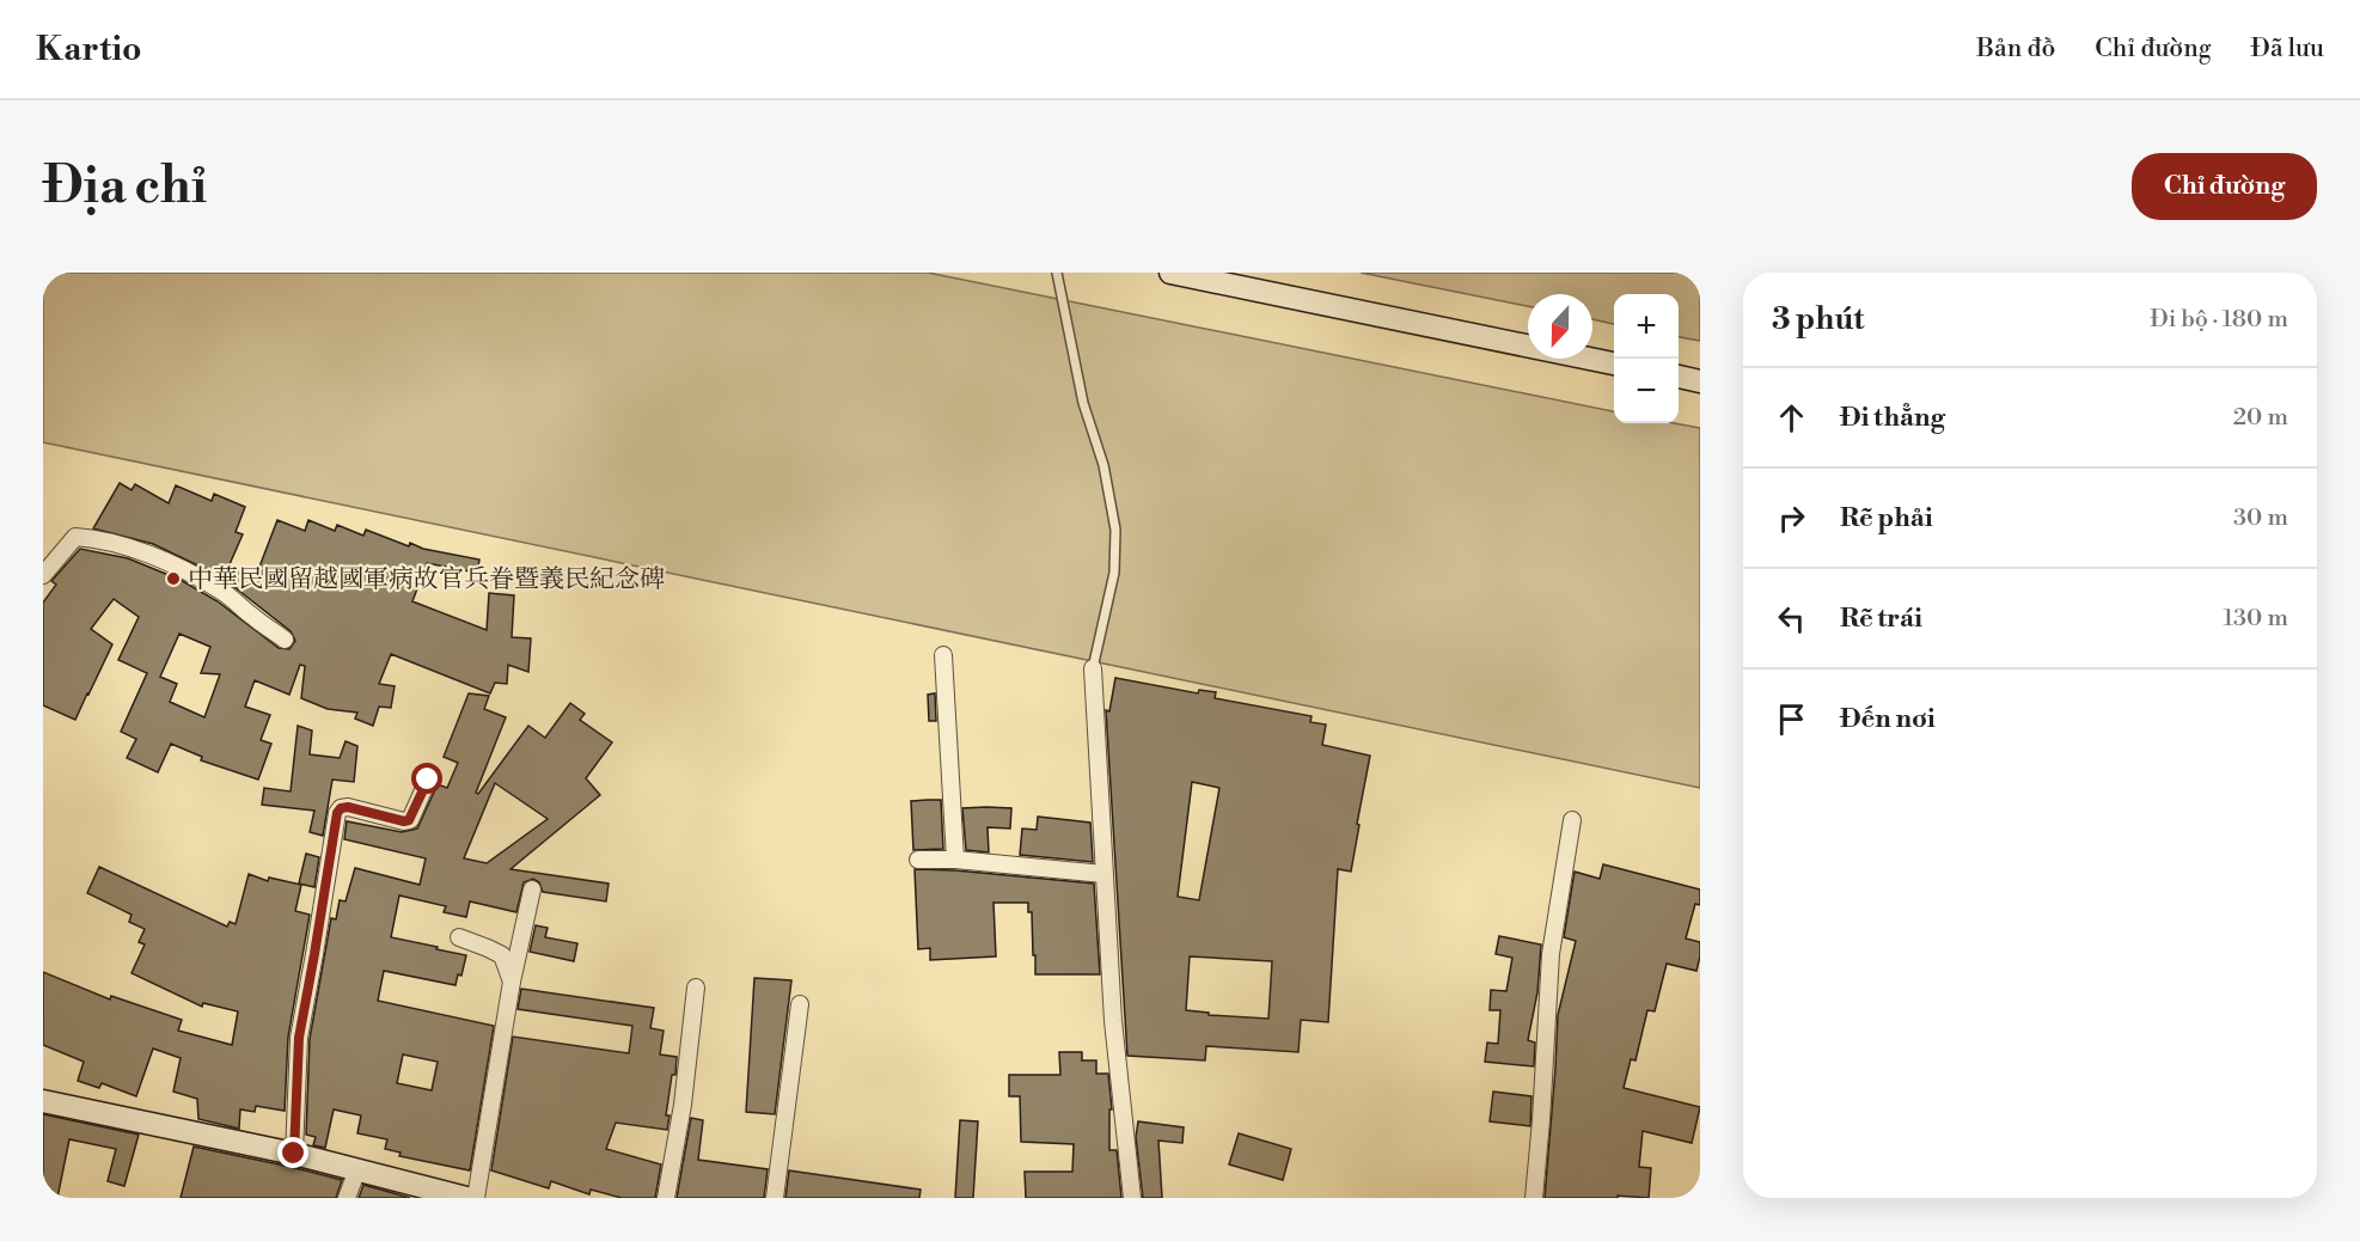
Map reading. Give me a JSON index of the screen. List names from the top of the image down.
{
  "places": ["中華民國留越國軍病故官兵眷暨義民紀念碑"],
  "north": "bottom",
  "page": {
    "header": "Kartio",
    "nav": ["Bản đồ", "Chỉ đường", "Đã lưu"],
    "buttons": "Chỉ đường",
    "title": "Địa chỉ",
    "heading": ["3 phút", "Đi bộ · 180 m"],
    "map_buttons": ["+", "−"],
    "list": [
      ["Đi thẳng", "20 m"],
      ["Rẽ phải", "30 m"],
      ["Rẽ trái", "130 m"],
      "Đến nơi"
    ]
  }
}
